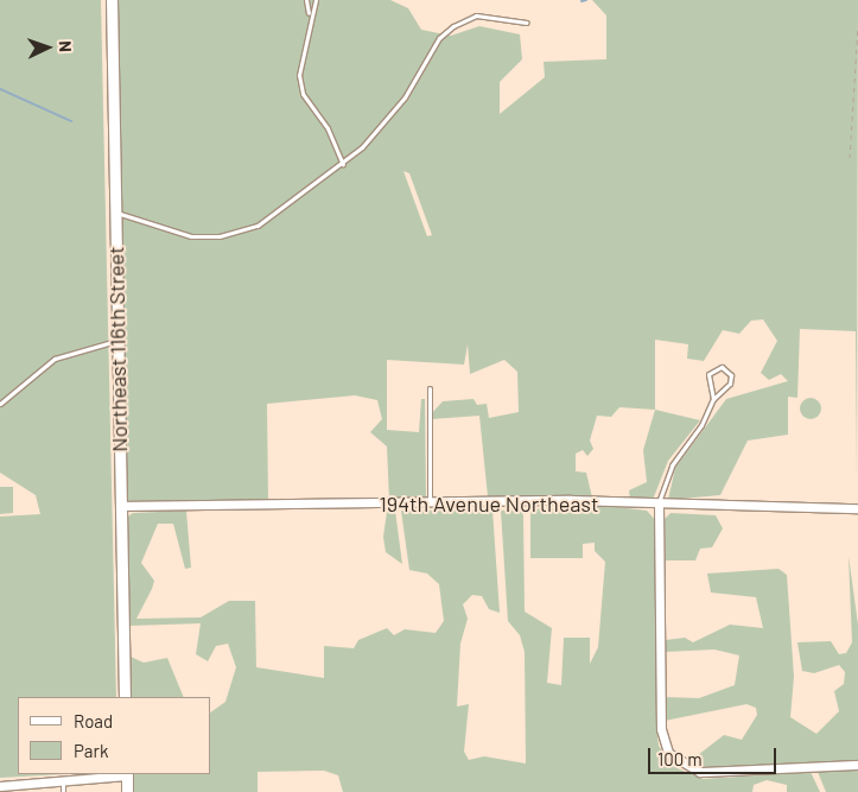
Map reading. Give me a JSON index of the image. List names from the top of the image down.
{
  "streets": {
    "street": ["Northeast 116th Street", "194th Avenue Northeast"]
  },
  "crossings": [
    ["Northeast 116th Street", "194th Avenue Northeast"]
  ],
  "legend": ["Road", "Park"],
  "scale_bar": "100 m",
  "north": "right"
}
